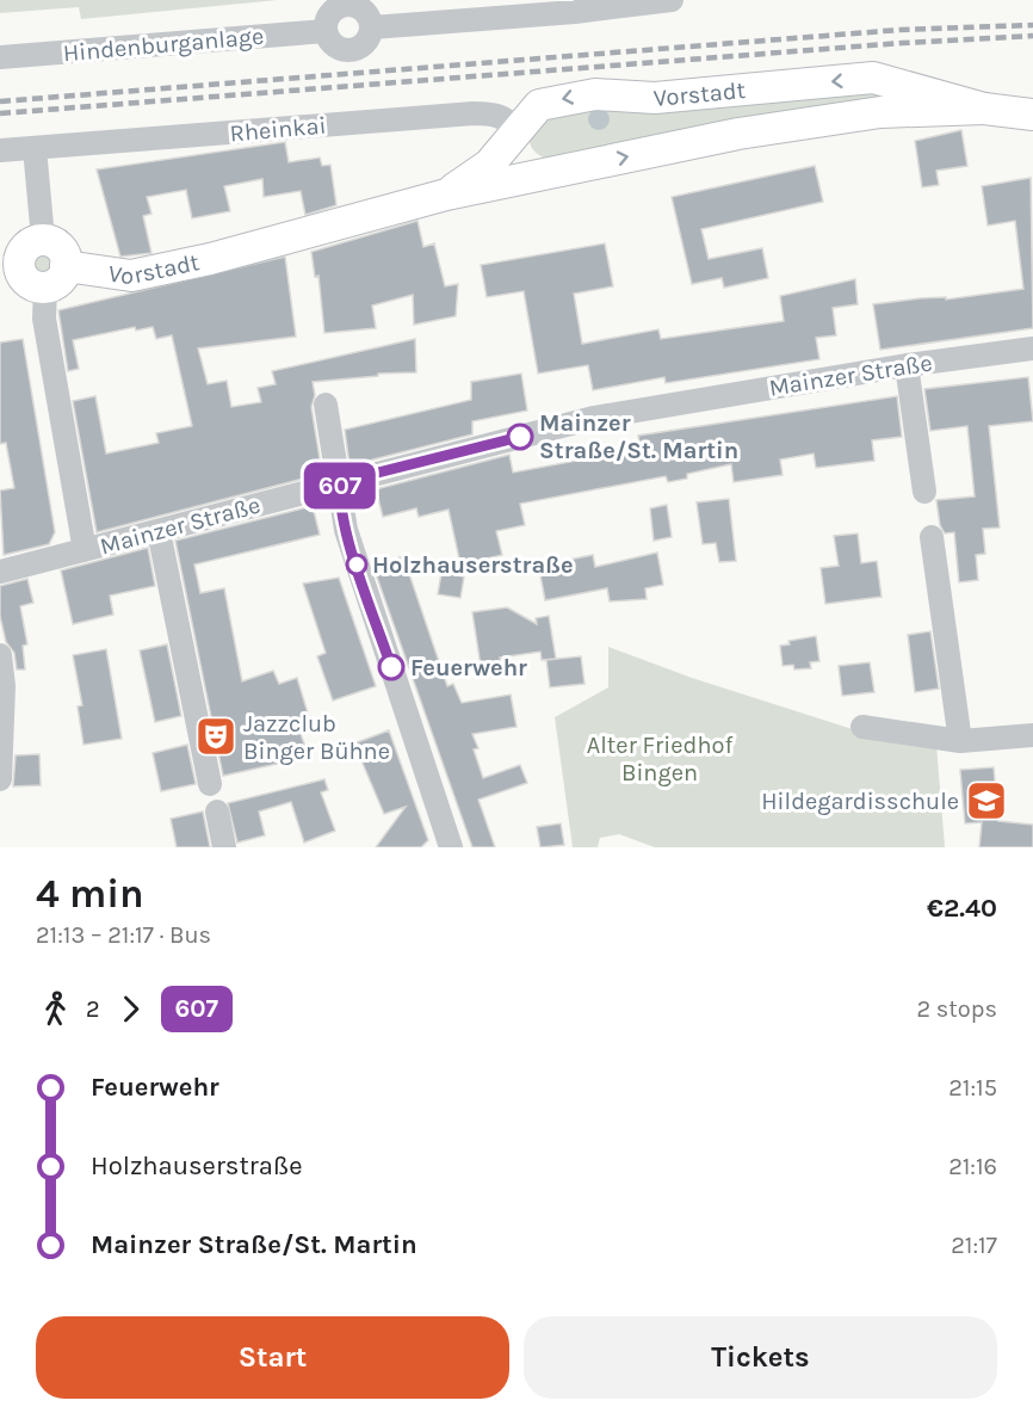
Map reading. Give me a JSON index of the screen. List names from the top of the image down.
{
  "streets": {
    "main road": ["Vorstadt"],
    "street": ["Hindenburganlage", "Rheinkai", "Mainzer Straße"]
  },
  "crossings": [
    ["Vorstadt", "Rheinkai"]
  ],
  "parks": ["Alter Friedhof Bingen"],
  "places": {
    "other": ["Mainzer Straße/St. Martin", "Holzhauserstraße", "Feuerwehr"],
    "theatre": ["Jazzclub Binger Bühne"],
    "school or university": ["Hildegardisschule"]
  },
  "lines": ["bus line 607"],
  "page": {
    "on_map": "607",
    "heading": ["4 min", "21:13 – 21:17 · Bus", "€2.40"],
    "legs": ["2", "607", "2 stops"],
    "list": [
      {
        "name": "Feuerwehr",
        "value": "21:15"
      },
      {
        "name": "Holzhauserstraße",
        "value": "21:16"
      },
      {
        "name": "Mainzer Straße/St. Martin",
        "value": "21:17"
      }
    ],
    "buttons": ["Start", "Tickets"]
  }
}
